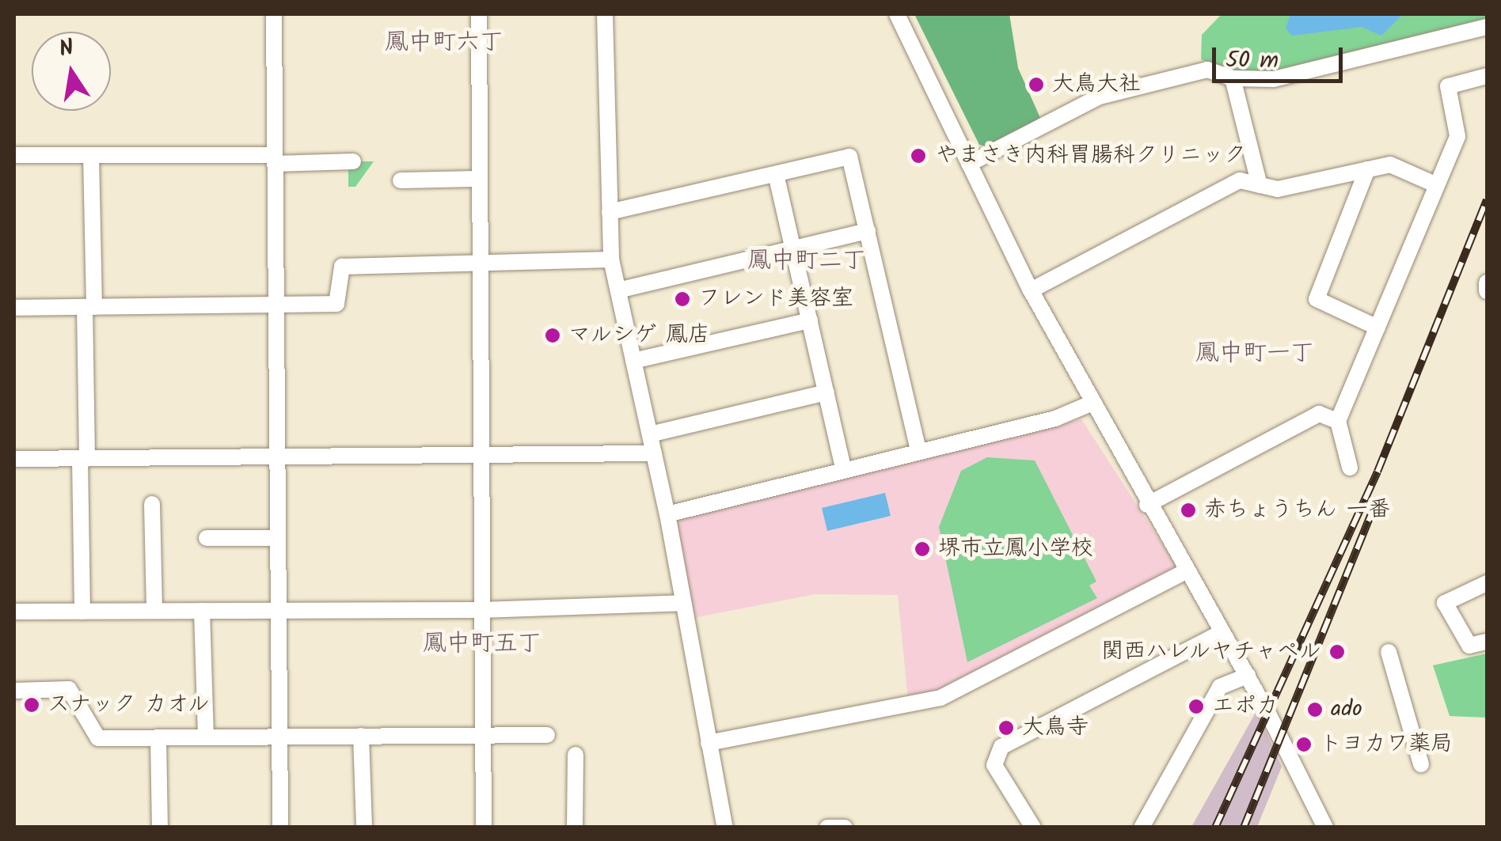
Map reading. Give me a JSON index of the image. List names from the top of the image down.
{
  "districts": [
    "鳳中町六丁",
    "鳳中町二丁",
    "鳳中町一丁",
    "鳳中町五丁"
  ],
  "places": [
    "大鳥大社",
    "やまさき内科胃腸科クリニック",
    "フレンド美容室",
    "マルシゲ 鳳店",
    "赤ちょうちん 一番",
    "堺市立鳳小学校",
    "関西ハレルヤチャペル",
    "スナック カオル",
    "エポカ",
    "ado",
    "大鳥寺",
    "トヨカワ薬局"
  ],
  "scale_bar": "50 m",
  "north": "top"
}
